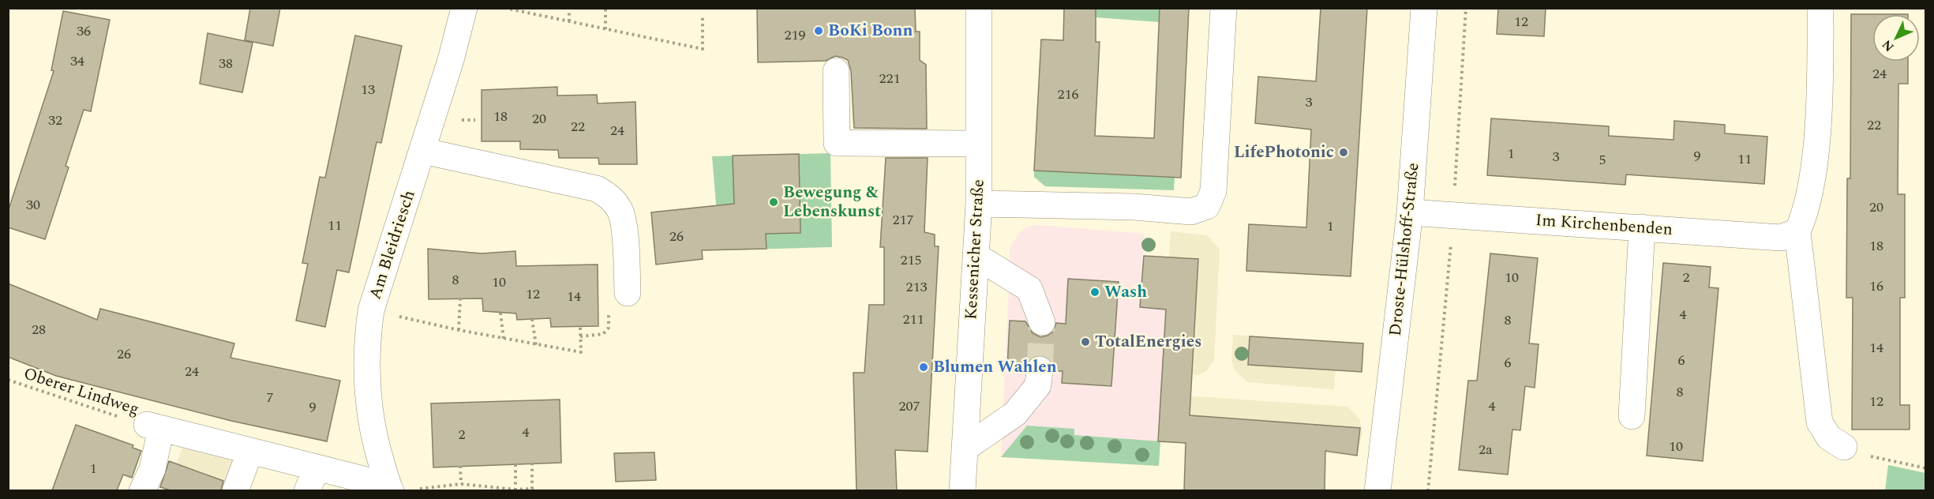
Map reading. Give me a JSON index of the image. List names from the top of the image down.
{
  "streets": {
    "street": [
      "Im Kirchenbenden",
      "Am Bleidriesch",
      "Kessenicher Straße",
      "Droste-Hülshoff-Straße"
    ],
    "path": ["Oberer Lindweg"]
  },
  "crossings": [
    ["Im Kirchenbenden", "Droste-Hülshoff-Straße"],
    ["Am Bleidriesch", "Oberer Lindweg"]
  ],
  "places": [
    "BoKi Bonn",
    "LifePhotonic",
    "Bewegung & Lebenskunst",
    "Wash",
    "TotalEnergies",
    "Blumen Wahlen"
  ],
  "house_numbers": [
    "12",
    "36",
    "219",
    "34",
    "38",
    "24",
    "221",
    "13",
    "216",
    "3",
    "18",
    "20",
    "32",
    "22",
    "22",
    "24",
    "1",
    "9",
    "3",
    "11",
    "5",
    "30",
    "20",
    "217",
    "11",
    "1",
    "26",
    "18",
    "215",
    "10",
    "2",
    "8",
    "10",
    "16",
    "213",
    "12",
    "14",
    "4",
    "211",
    "8",
    "28",
    "14",
    "26",
    "6",
    "6",
    "24",
    "8",
    "7",
    "12",
    "207",
    "4",
    "9",
    "4",
    "2",
    "10",
    "2a",
    "1"
  ],
  "north": "bottom left"
}
